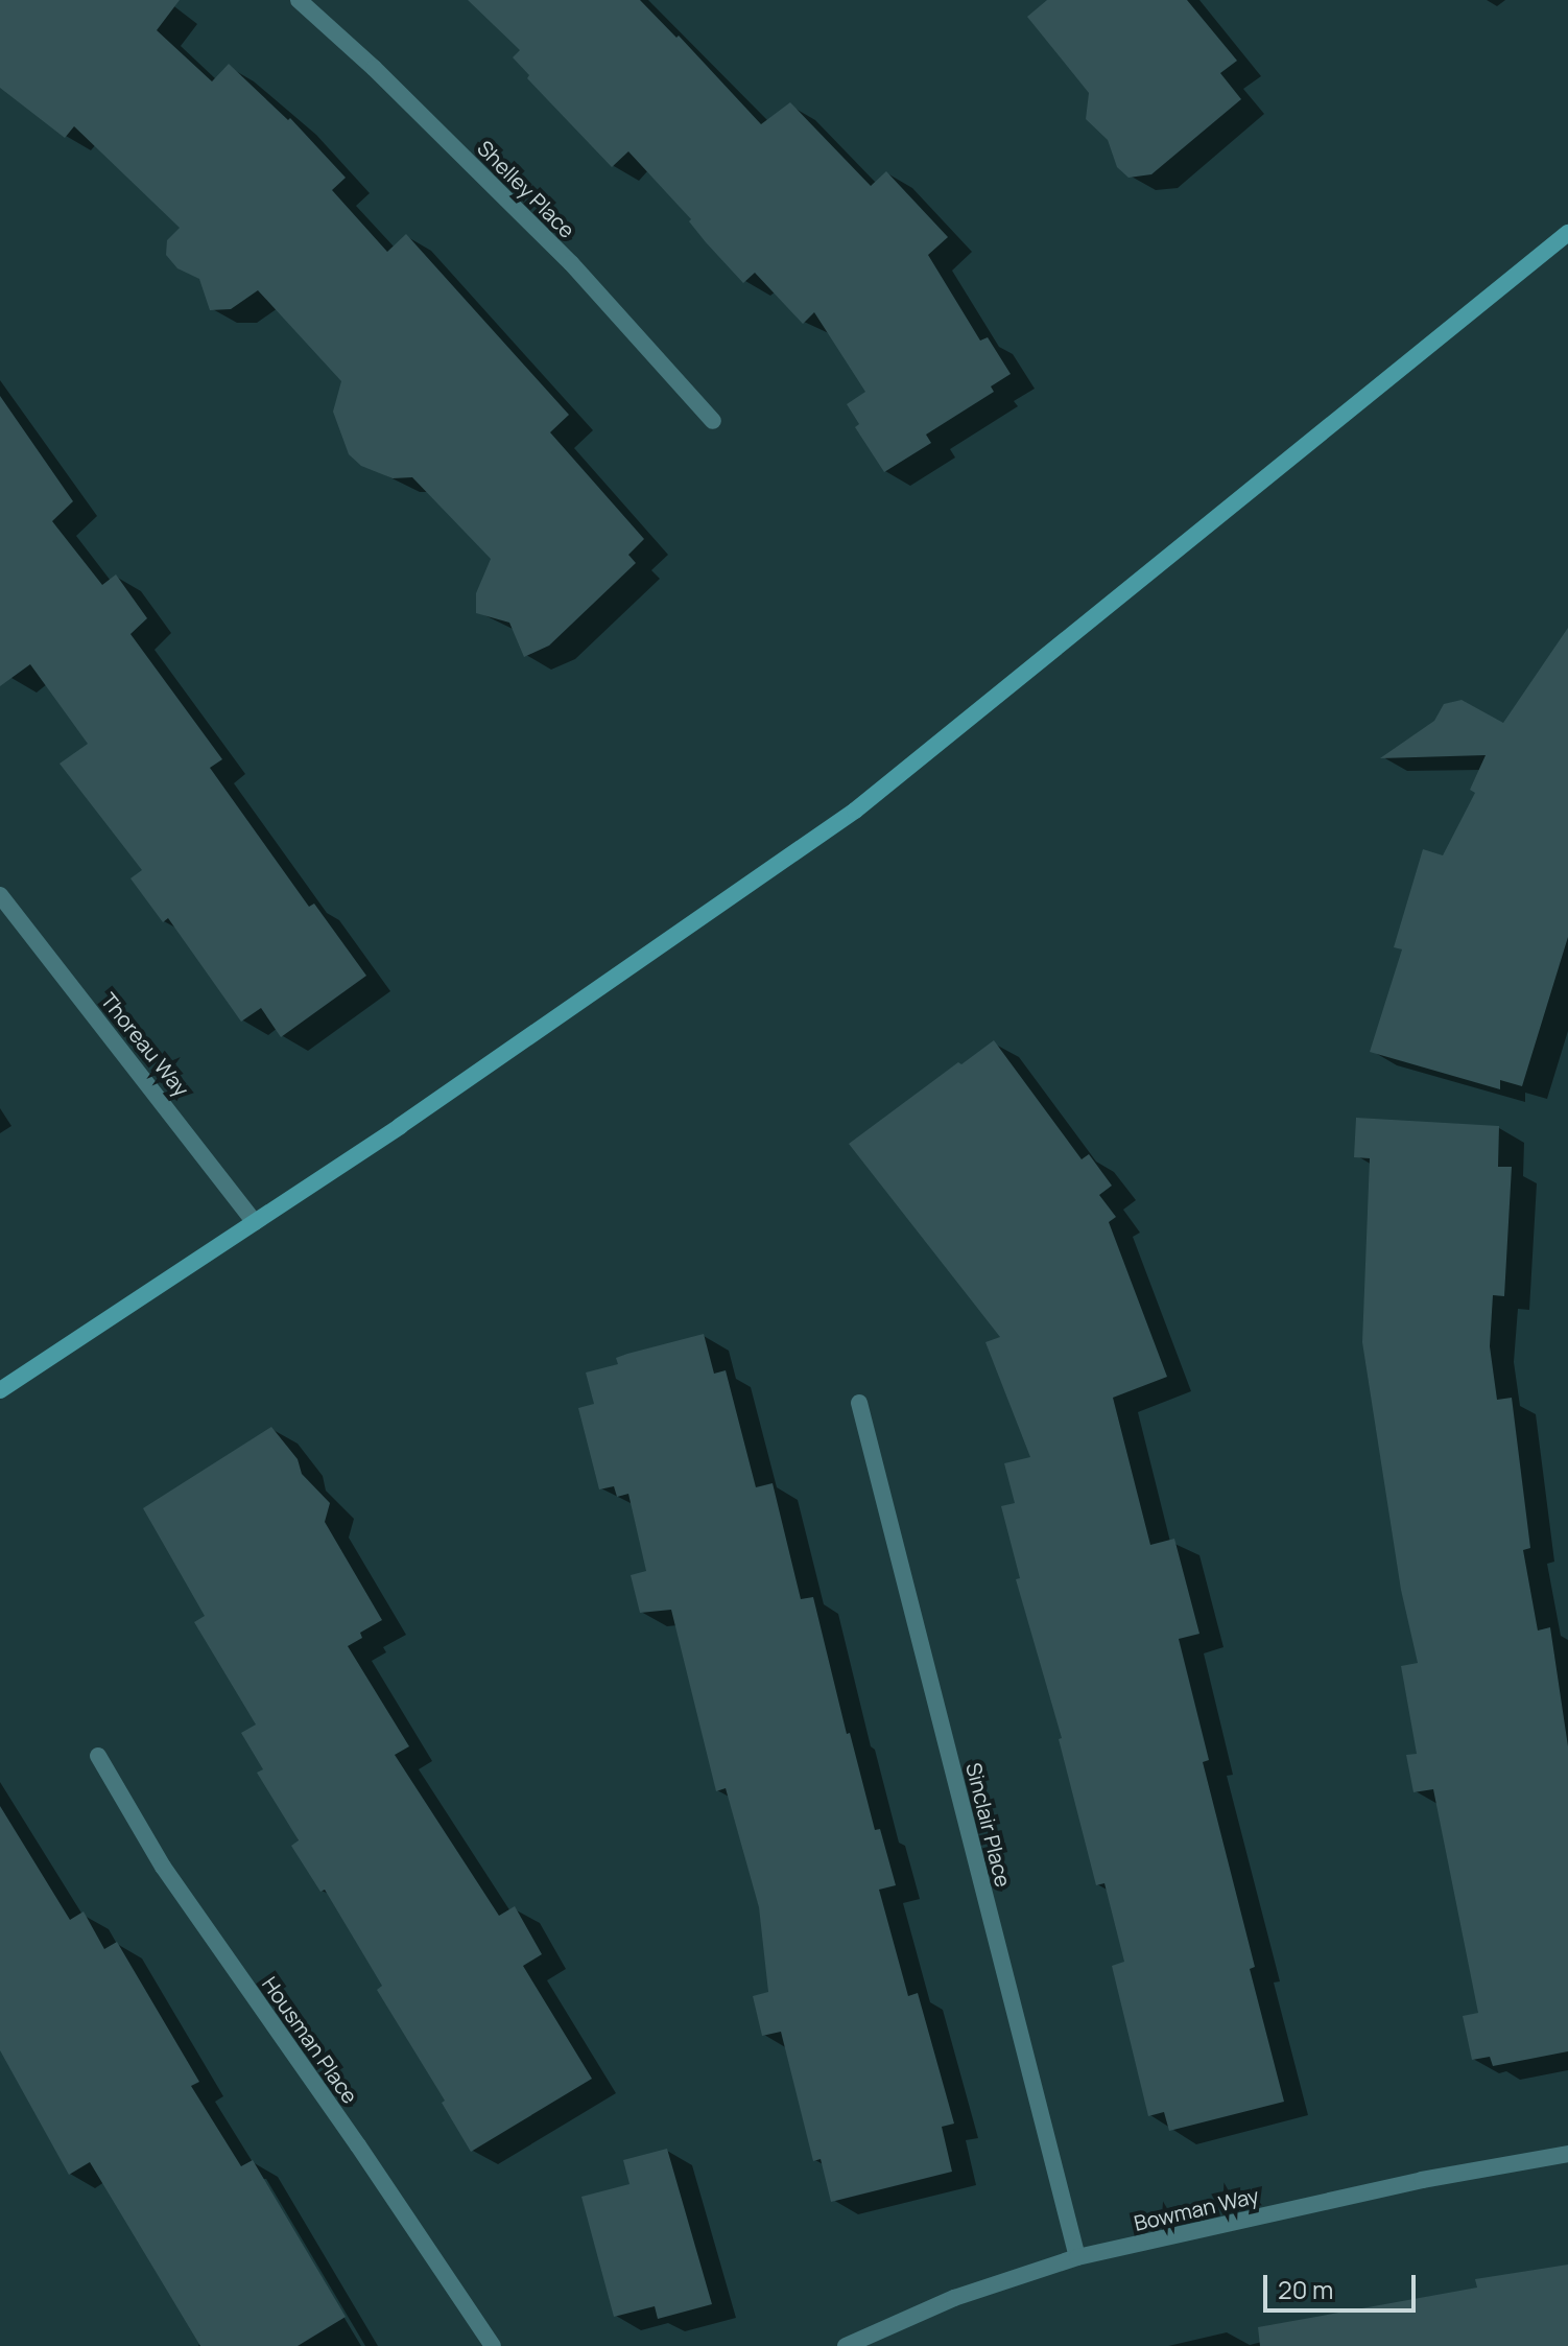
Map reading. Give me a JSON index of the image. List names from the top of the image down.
{
  "streets": {
    "street": [
      "Shelley Place",
      "Thoreau Way",
      "Sinclair Place",
      "Housman Place",
      "Bowman Way"
    ]
  },
  "crossings": [
    ["Sinclair Place", "Bowman Way"]
  ],
  "scale_bar": "20 m"
}
